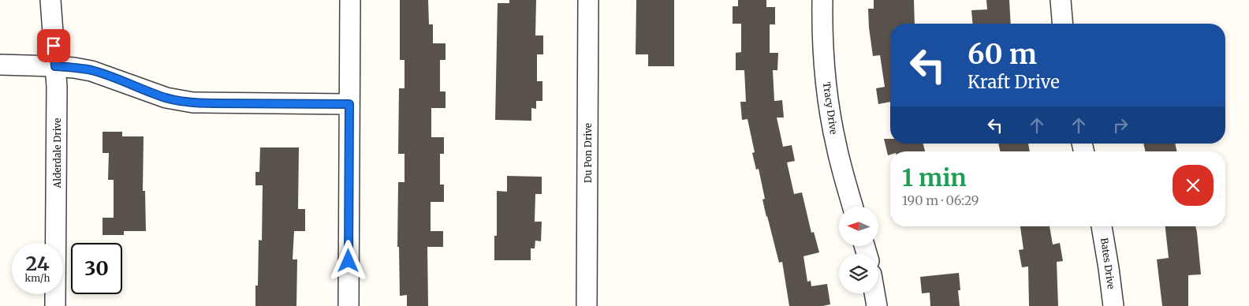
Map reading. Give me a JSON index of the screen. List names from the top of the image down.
{
  "streets": {
    "street": [
      "Tracy Drive",
      "Alderdale Drive",
      "Du Pon Drive",
      "Bates Drive"
    ]
  },
  "north": "left",
  "page": {
    "turn": ["60 m", "Kraft Drive"],
    "heading": ["1 min", "190 m · 06:29"],
    "speed": "24 km/h",
    "limit": "30"
  }
}
